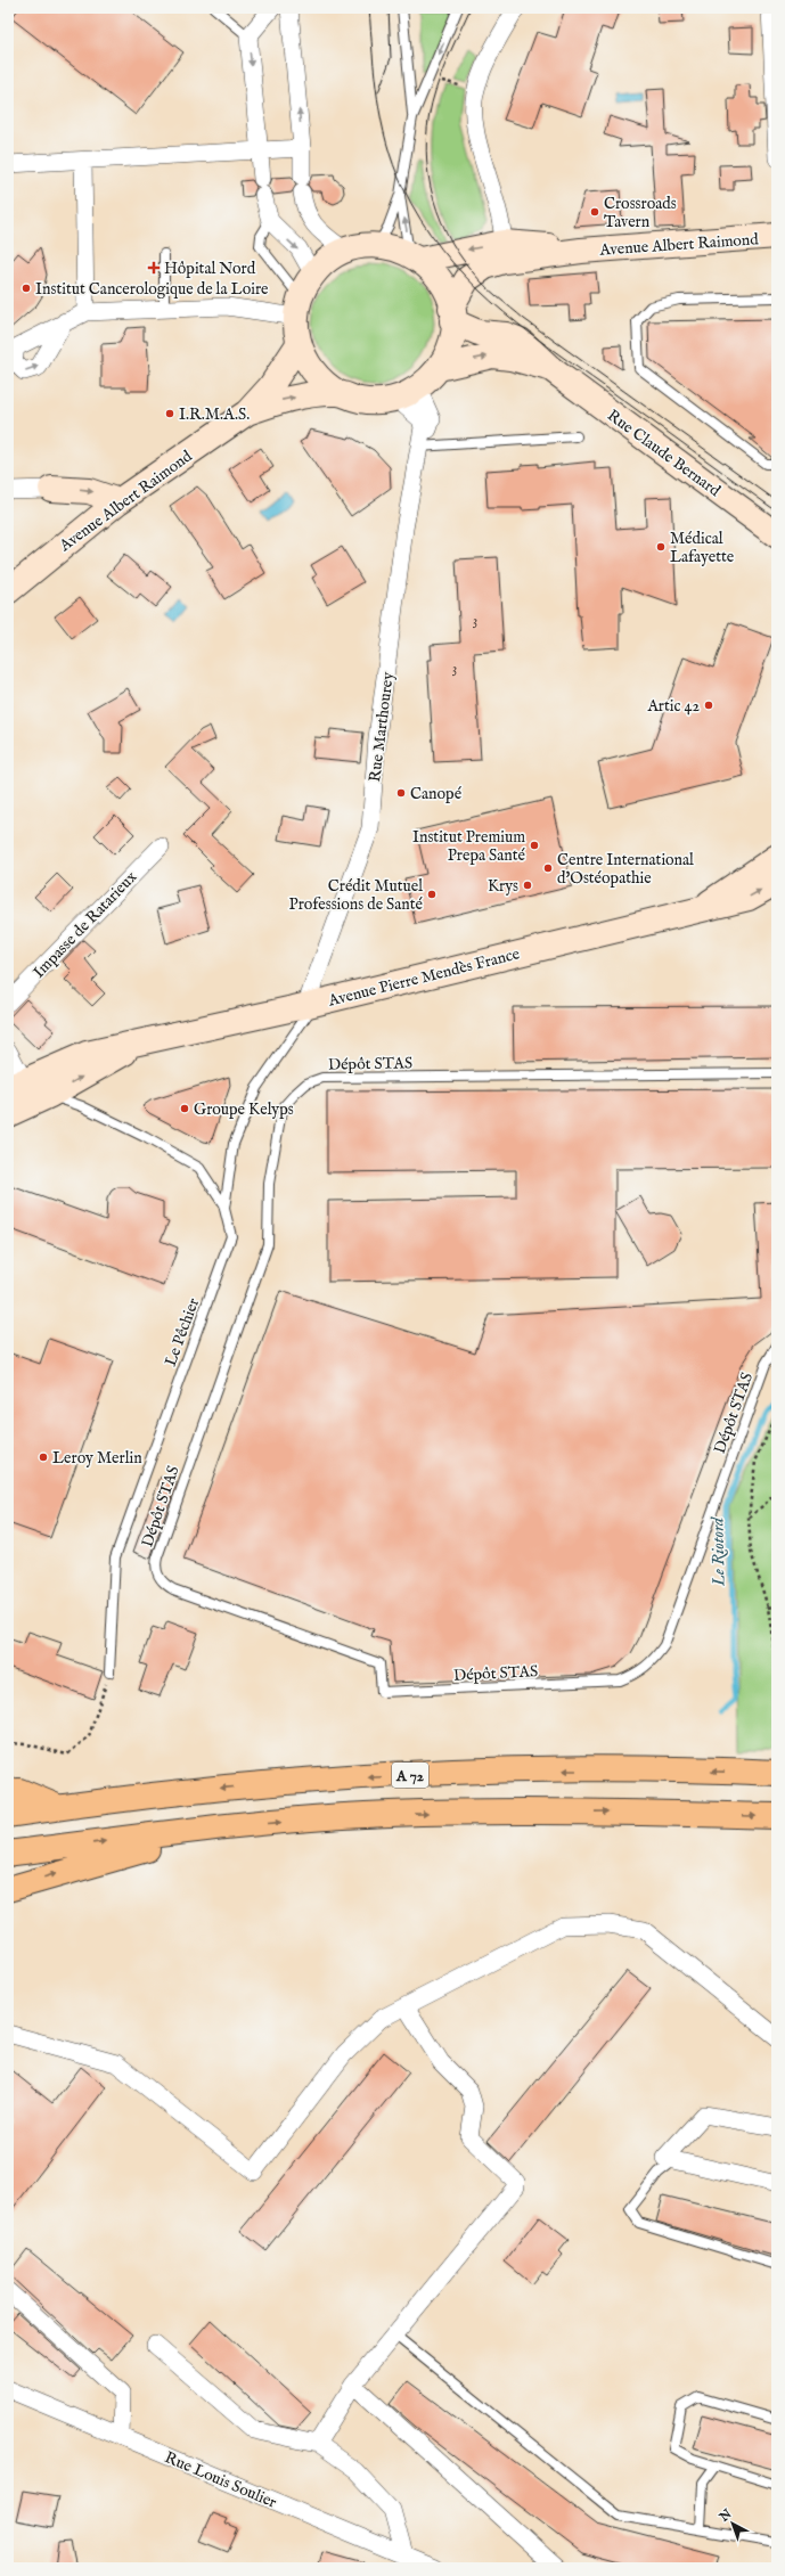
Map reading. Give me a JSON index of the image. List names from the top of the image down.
{
  "streets": {
    "highway": ["A 72"],
    "street": [
      "Avenue Albert Raimond",
      "Rue Claude Bernard",
      "Rue Marthourey",
      "Impasse de Ratarieux",
      "Avenue Pierre Mendès France",
      "Rue Louis Soulier"
    ],
    "lane": ["Dépôt STAS", "Le Pêchier"]
  },
  "crossings": [
    ["Avenue Albert Raimond", "Rue Claude Bernard"],
    ["Avenue Albert Raimond", "Rue Marthourey"],
    ["Rue Claude Bernard", "Rue Marthourey"],
    ["Rue Marthourey", "Avenue Pierre Mendès France"],
    ["Avenue Pierre Mendès France", "Le Pêchier"]
  ],
  "water": ["Le Riotord"],
  "places": {
    "other": [
      "Crossroads Tavern",
      "Institut Cancerologique de la Loire",
      "I.R.M.A.S.",
      "Médical Lafayette",
      "Artic 42",
      "Canopé",
      "Institut Premium Prepa Santé",
      "Centre International d'Ostéopathie",
      "Krys",
      "Crédit Mutuel Professions de Santé",
      "Groupe Kelyps",
      "Leroy Merlin"
    ],
    "health": ["Hôpital Nord"]
  },
  "house_numbers": ["3", "3"],
  "north": "top left"
}
